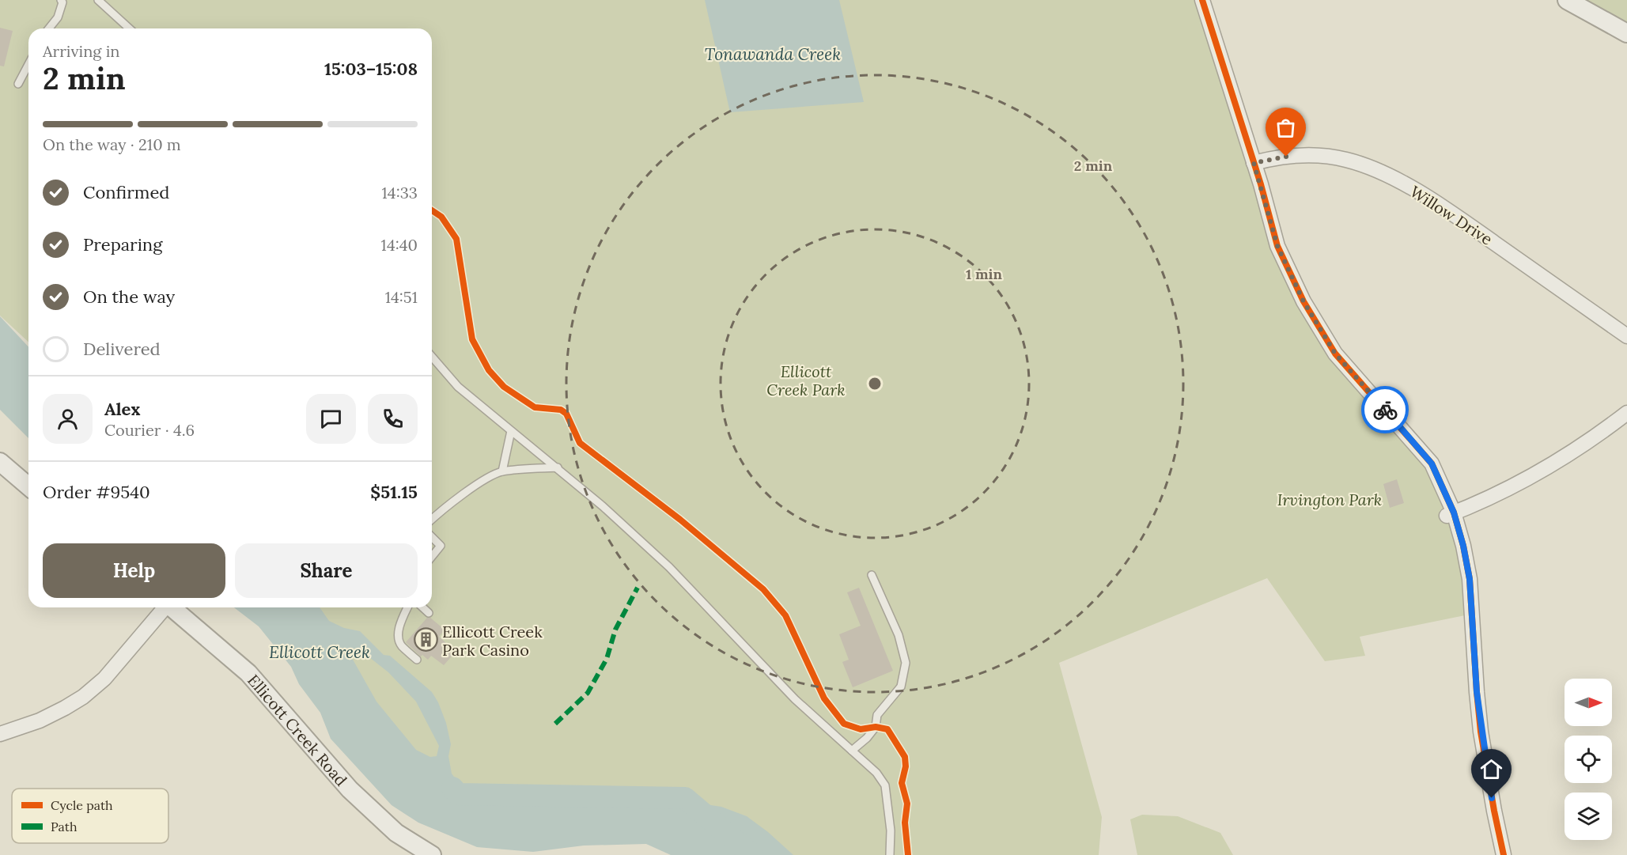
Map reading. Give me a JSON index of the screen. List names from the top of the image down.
{
  "streets": {
    "street": ["Willow Drive", "Ellicott Creek Road"]
  },
  "water": ["Tonawanda Creek", "Ellicott Creek"],
  "parks": ["Ellicott Creek Park", "Irvington Park"],
  "places": {
    "building": ["Ellicott Creek Park Casino"]
  },
  "legend": ["Cycle path", "Path"],
  "north": "right",
  "page": {
    "heading": ["2 min", "Arriving in", "15:03–15:08"],
    "panel": [
      "Alex",
      "Courier · 4.6",
      "Order #9540",
      "$51.15"
    ],
    "bar": "On the way · 210 m",
    "list": [
      ["Confirmed", "14:33"],
      ["Preparing", "14:40"],
      ["On the way", "14:51"],
      "Delivered"
    ],
    "buttons": ["Help", "Share"]
  },
  "rings": ["2 min", "1 min"]
}
